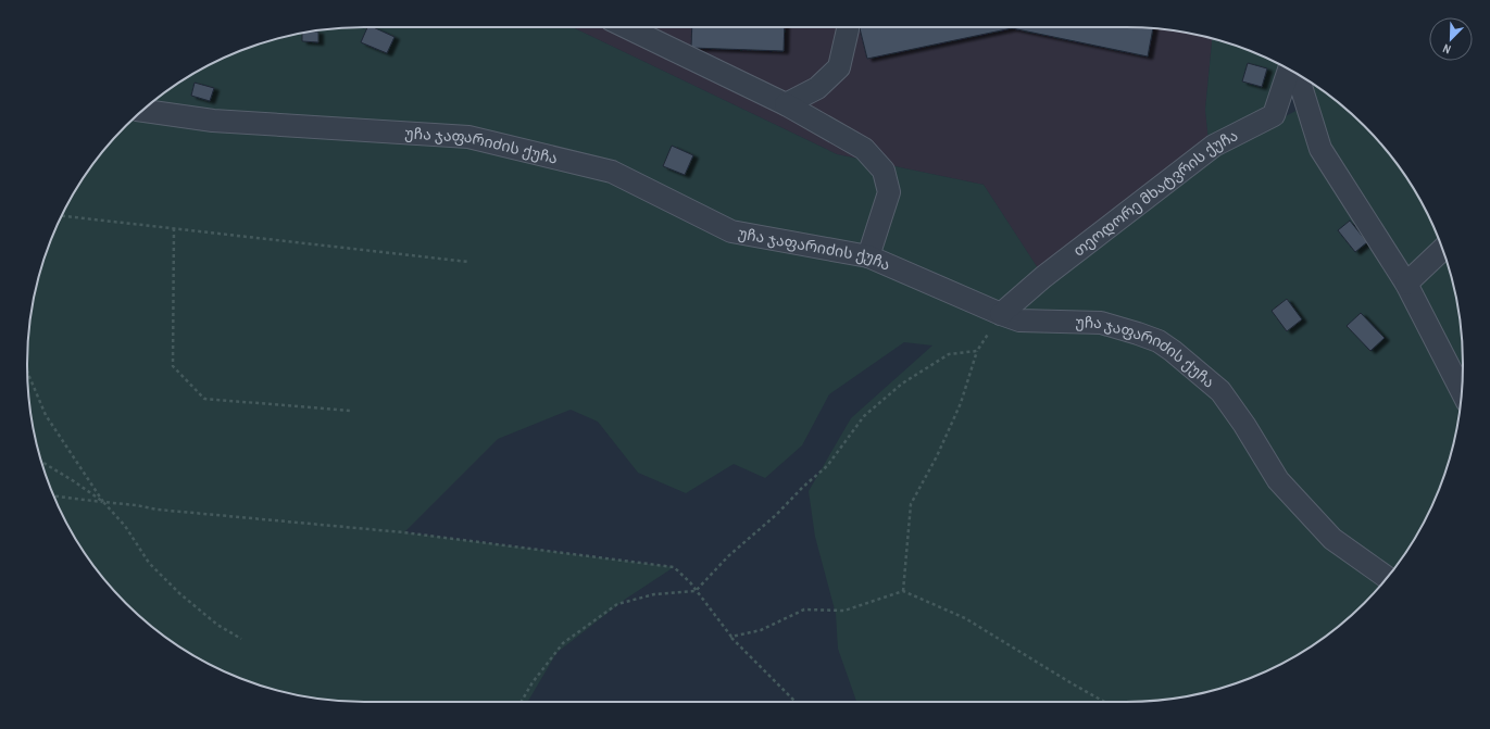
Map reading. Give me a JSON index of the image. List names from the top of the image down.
{
  "streets": {
    "street": ["უჩა ჯაფარიძის ქუჩა", "თეოდორე მხატვრის ქუჩა"]
  },
  "crossings": [
    ["უჩა ჯაფარიძის ქუჩა", "თეოდორე მხატვრის ქუჩა"]
  ],
  "north": "bottom left"
}
